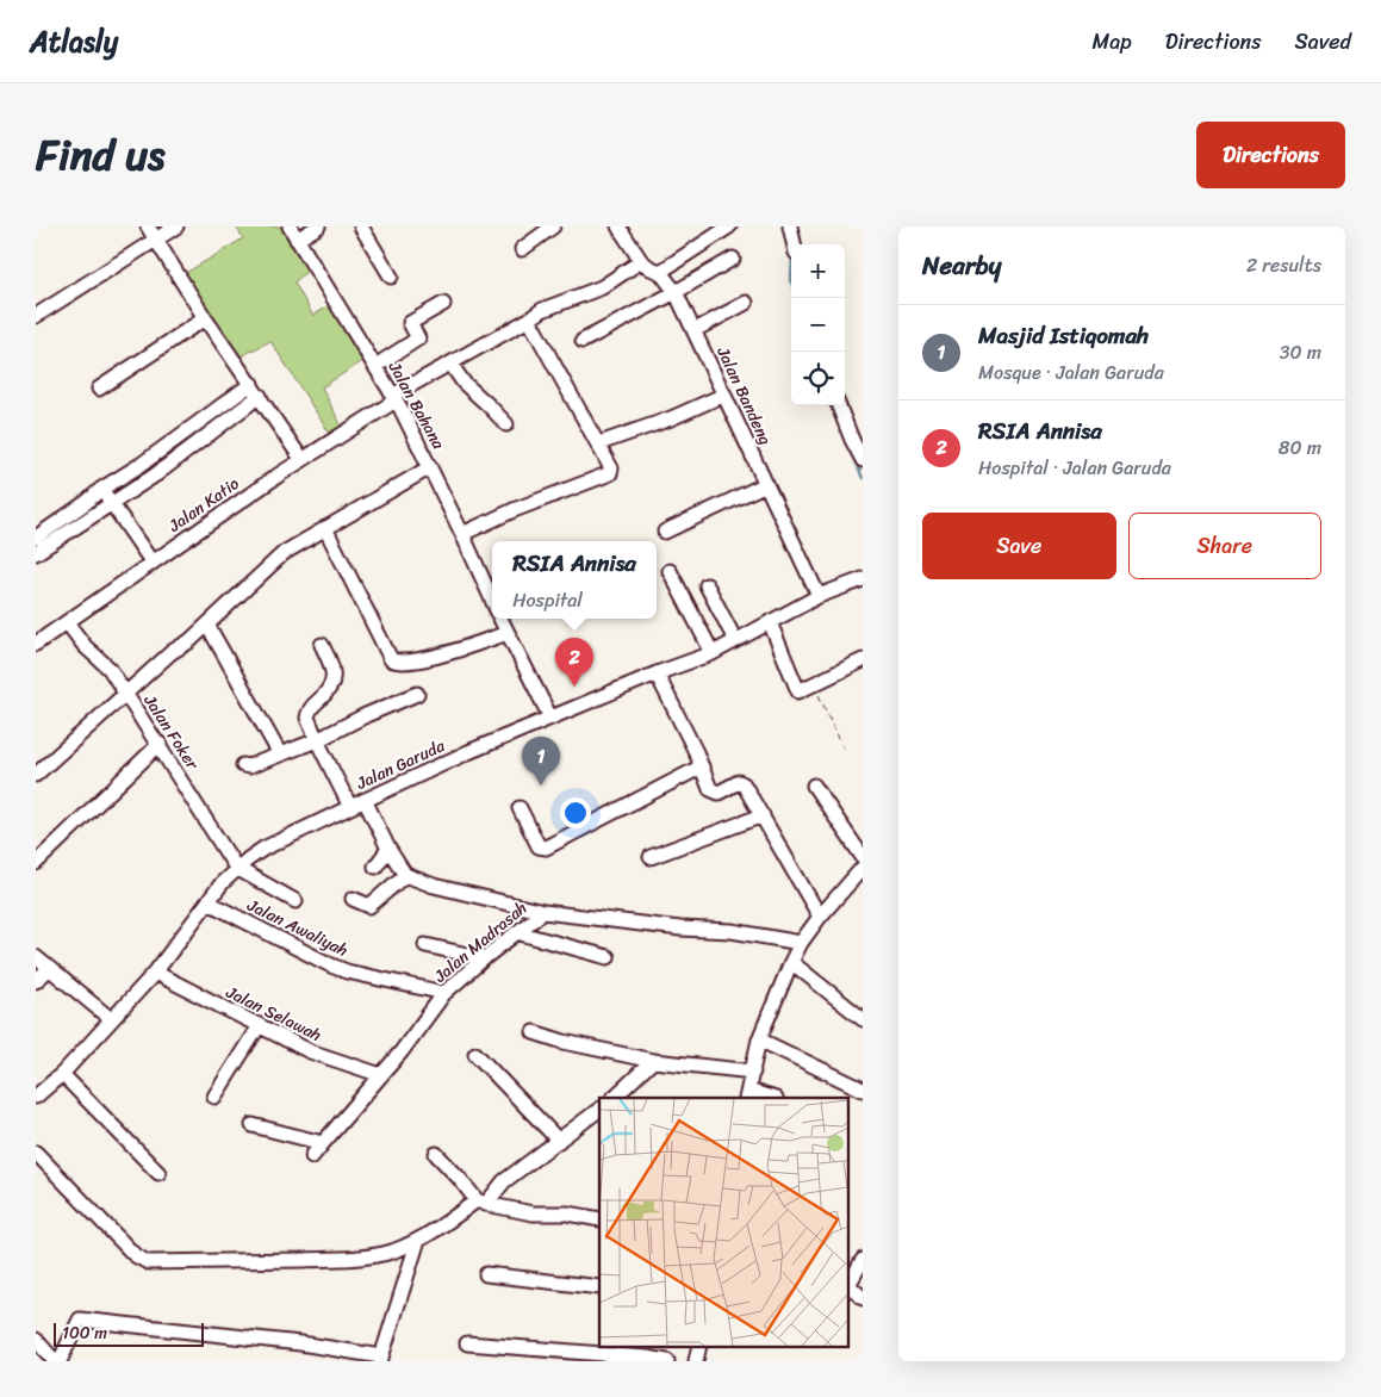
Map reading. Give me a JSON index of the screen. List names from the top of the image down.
{
  "streets": {
    "street": [
      "Jalan Bandeng",
      "Jalan Bahana",
      "Jalan Katio",
      "Jalan Foker",
      "Jalan Garuda",
      "Jalan Awaliyah",
      "Jalan Madrasah",
      "Jalan Selawah"
    ]
  },
  "crossings": [
    ["Jalan Bandeng", "Jalan Katio"],
    ["Jalan Bandeng", "Jalan Garuda"],
    ["Jalan Bahana", "Jalan Katio"],
    ["Jalan Bahana", "Jalan Garuda"],
    ["Jalan Katio", "Jalan Foker"],
    ["Jalan Foker", "Jalan Garuda"],
    ["Jalan Garuda", "Jalan Awaliyah"],
    ["Jalan Garuda", "Jalan Selawah"],
    ["Jalan Awaliyah", "Jalan Madrasah"],
    ["Jalan Madrasah", "Jalan Selawah"]
  ],
  "scale_bar": "100 m",
  "page": {
    "header": "Atlasly",
    "nav": ["Map", "Directions", "Saved"],
    "title": "Find us",
    "buttons": [
      "Directions",
      ["Save", "Share"]
    ],
    "heading": ["Nearby", "2 results"],
    "map_buttons": ["+", "−"],
    "list": [
      {
        "mark": "1",
        "name": "Masjid Istiqomah",
        "note": "Mosque · Jalan Garuda",
        "value": "30 m"
      },
      {
        "mark": "2",
        "name": "RSIA Annisa",
        "note": "Hospital · Jalan Garuda",
        "value": "80 m"
      }
    ],
    "popup": ["RSIA Annisa", "Hospital"],
    "pins": ["2", "1"],
    "scale": "100 m"
  }
}
